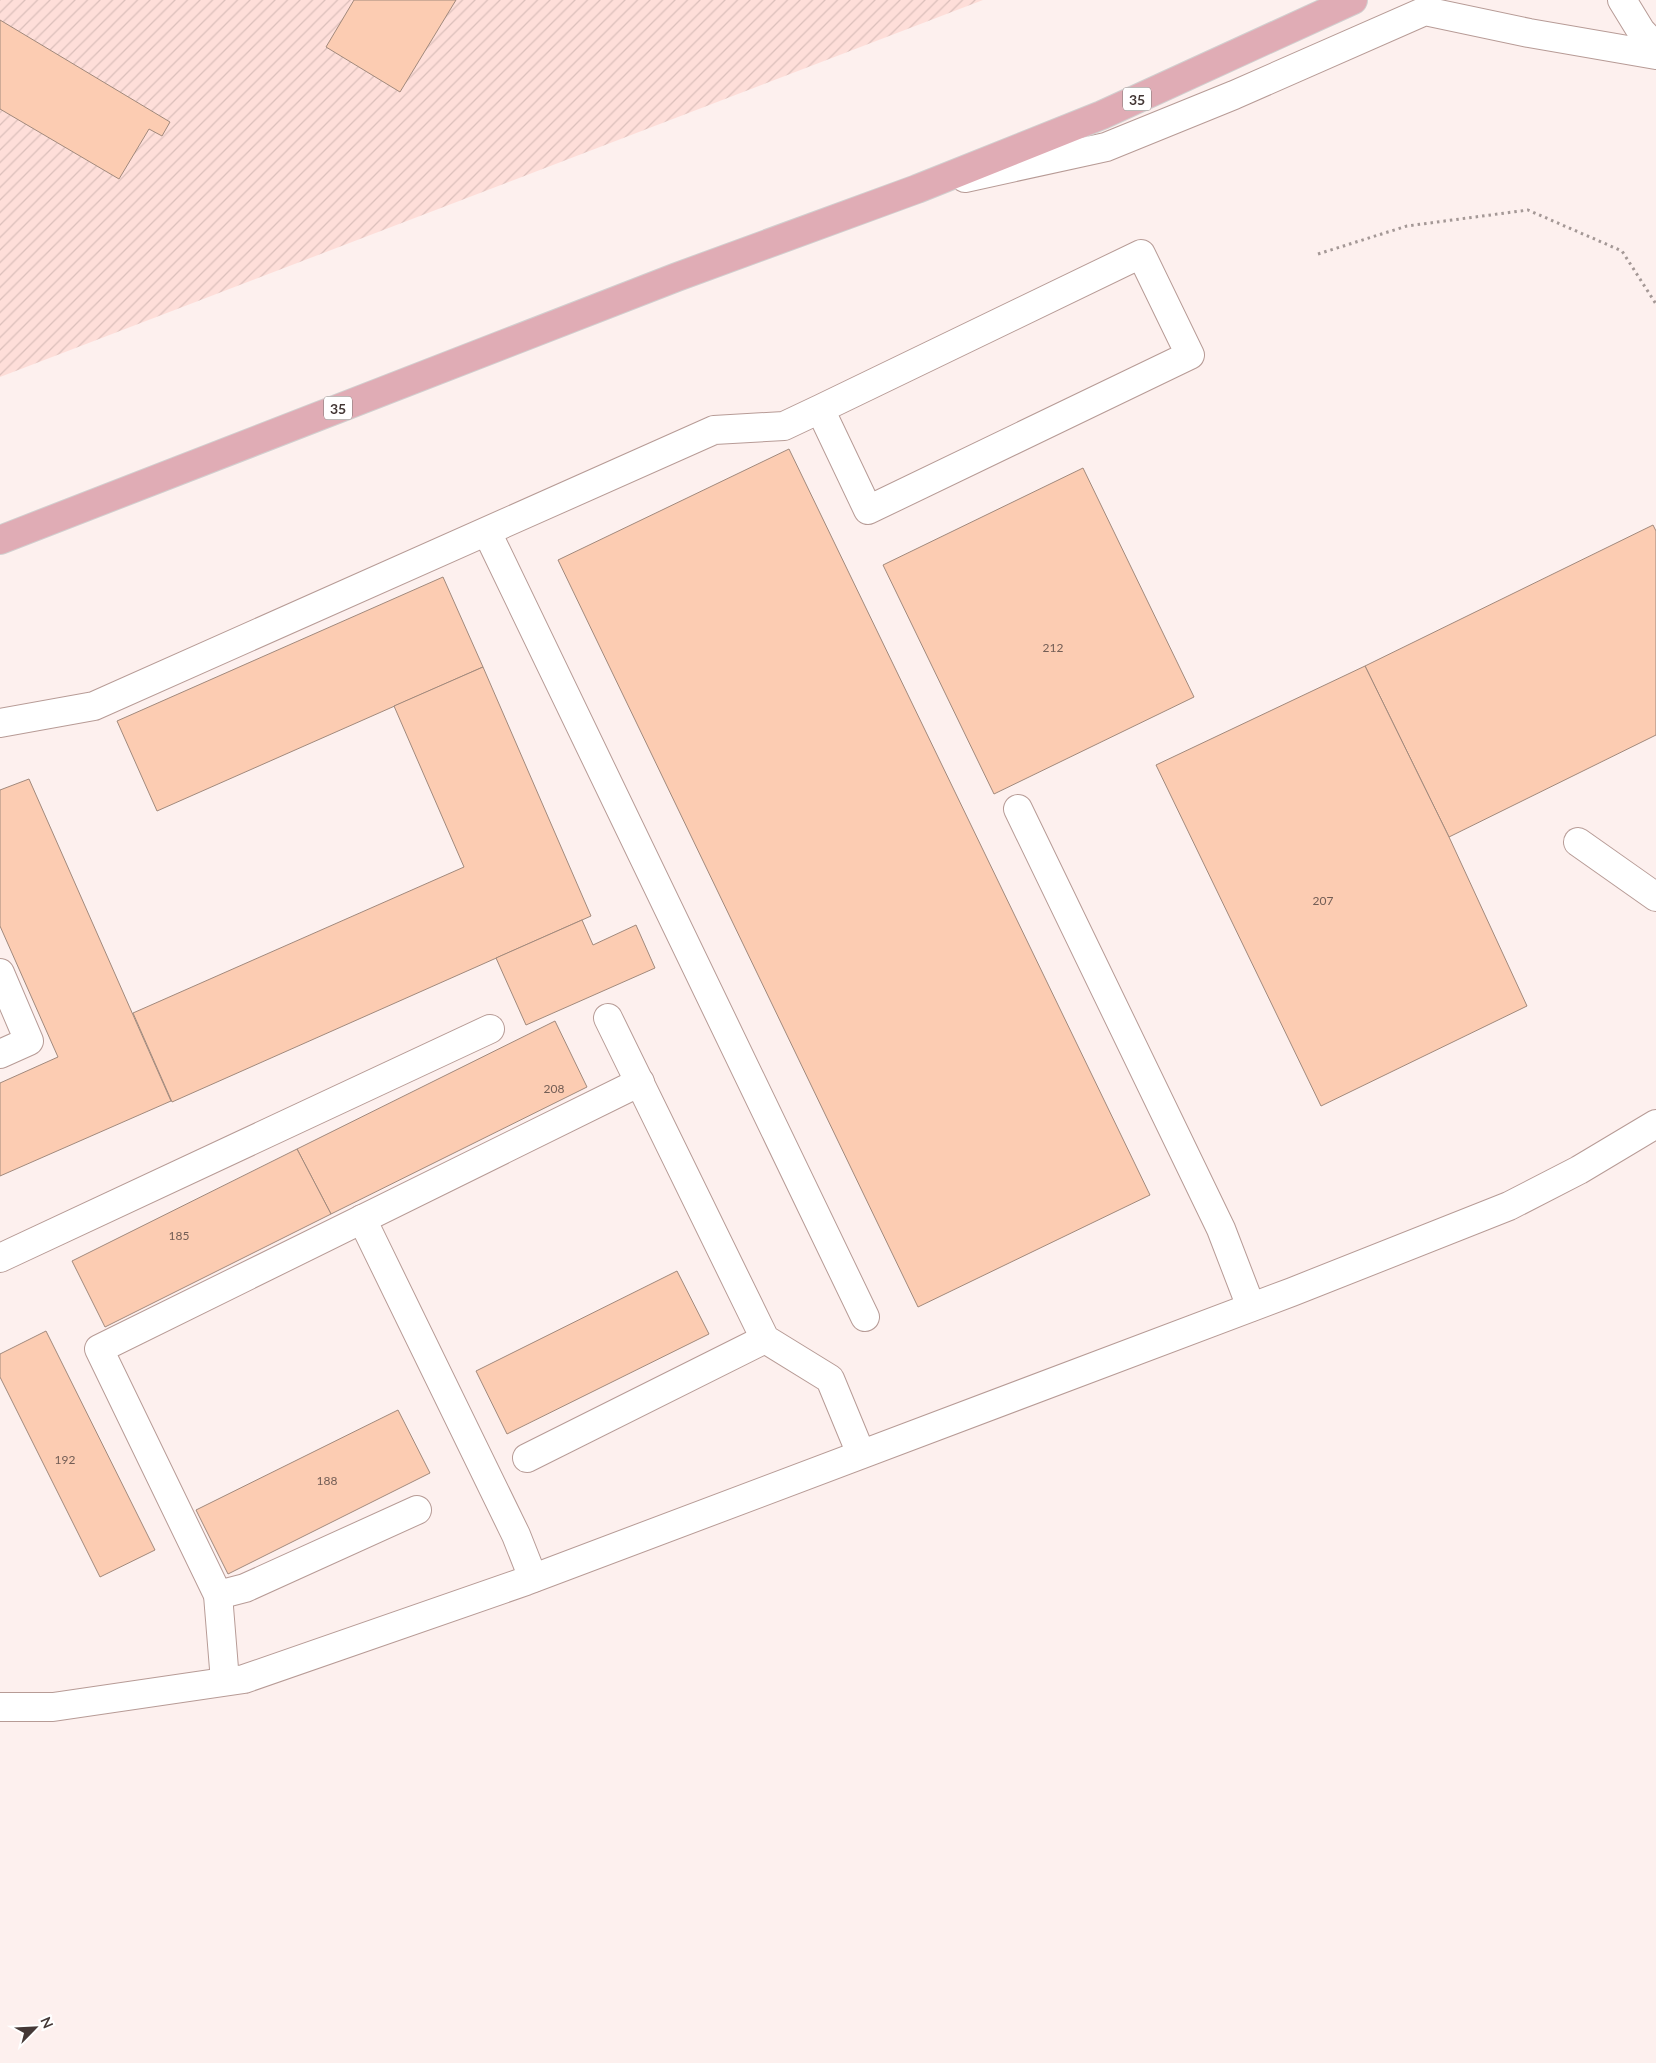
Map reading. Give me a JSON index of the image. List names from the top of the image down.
{
  "streets": {
    "main road": ["35"]
  },
  "house_numbers": [
    "212",
    "207",
    "208",
    "185",
    "192",
    "188"
  ],
  "north": "top right"
}
